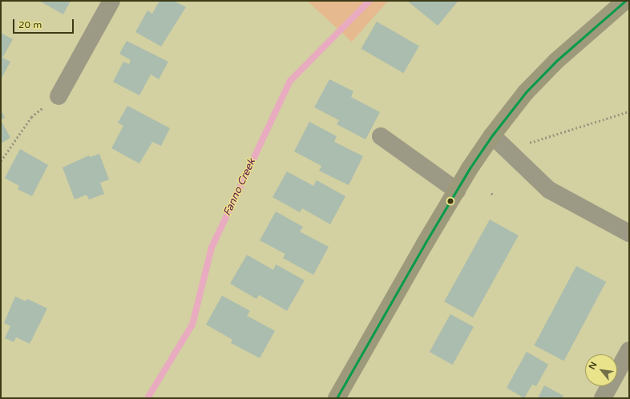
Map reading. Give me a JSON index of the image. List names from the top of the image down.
{
  "water": ["Fanno Creek"],
  "scale_bar": "20 m",
  "north": "top left"
}
